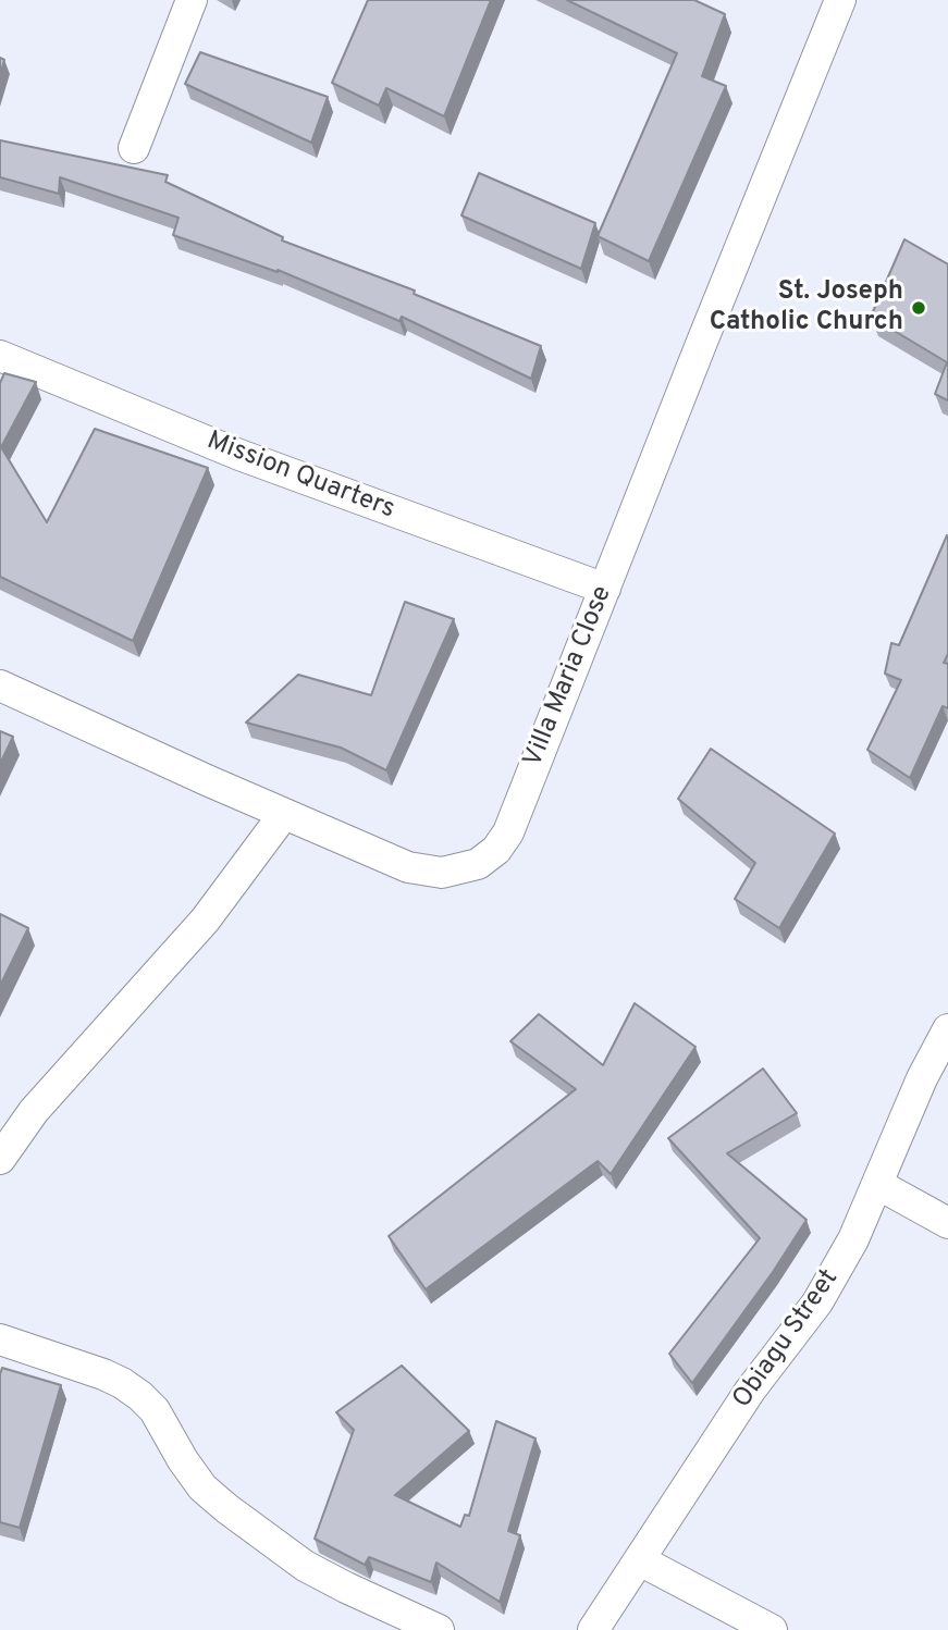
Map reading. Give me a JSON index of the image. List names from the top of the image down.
{
  "streets": {
    "street": ["Mission Quarters", "Villa Maria Close", "Obiagu Street"]
  },
  "crossings": [
    ["Mission Quarters", "Villa Maria Close"]
  ],
  "places": ["St. Joseph Catholic Church"]
}
